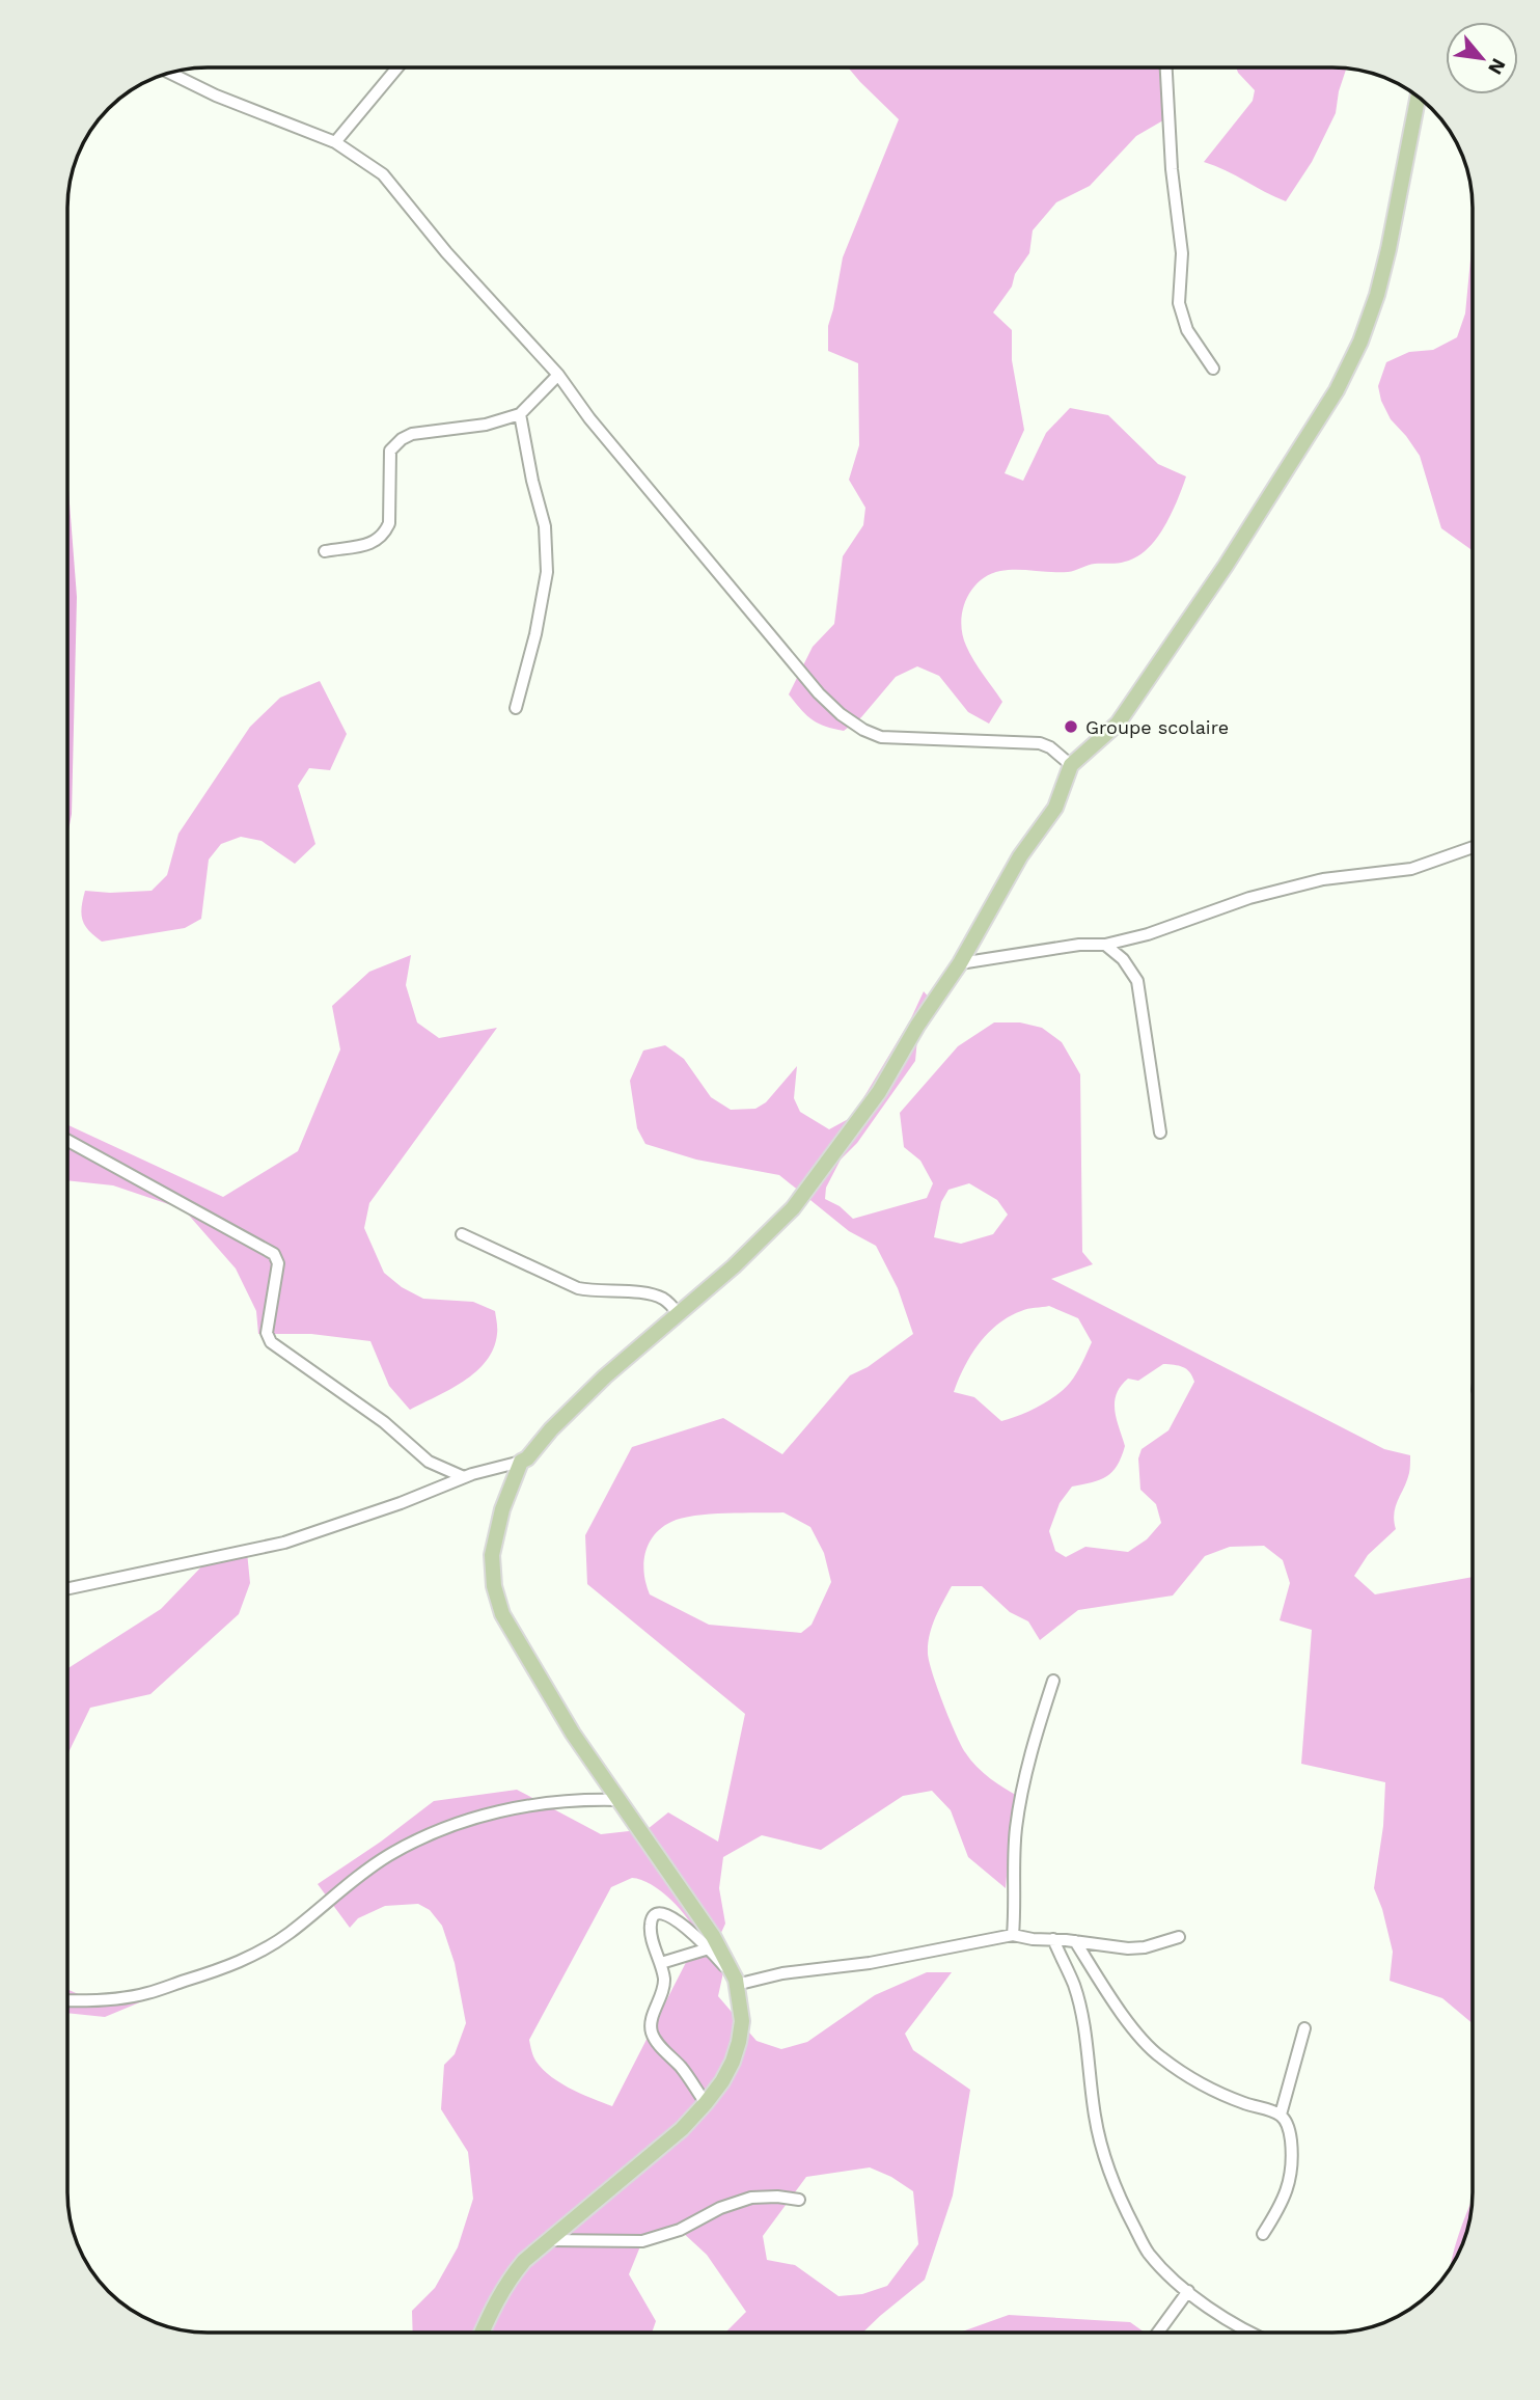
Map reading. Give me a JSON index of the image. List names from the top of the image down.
{
  "places": ["Groupe scolaire"],
  "north": "bottom right"
}
